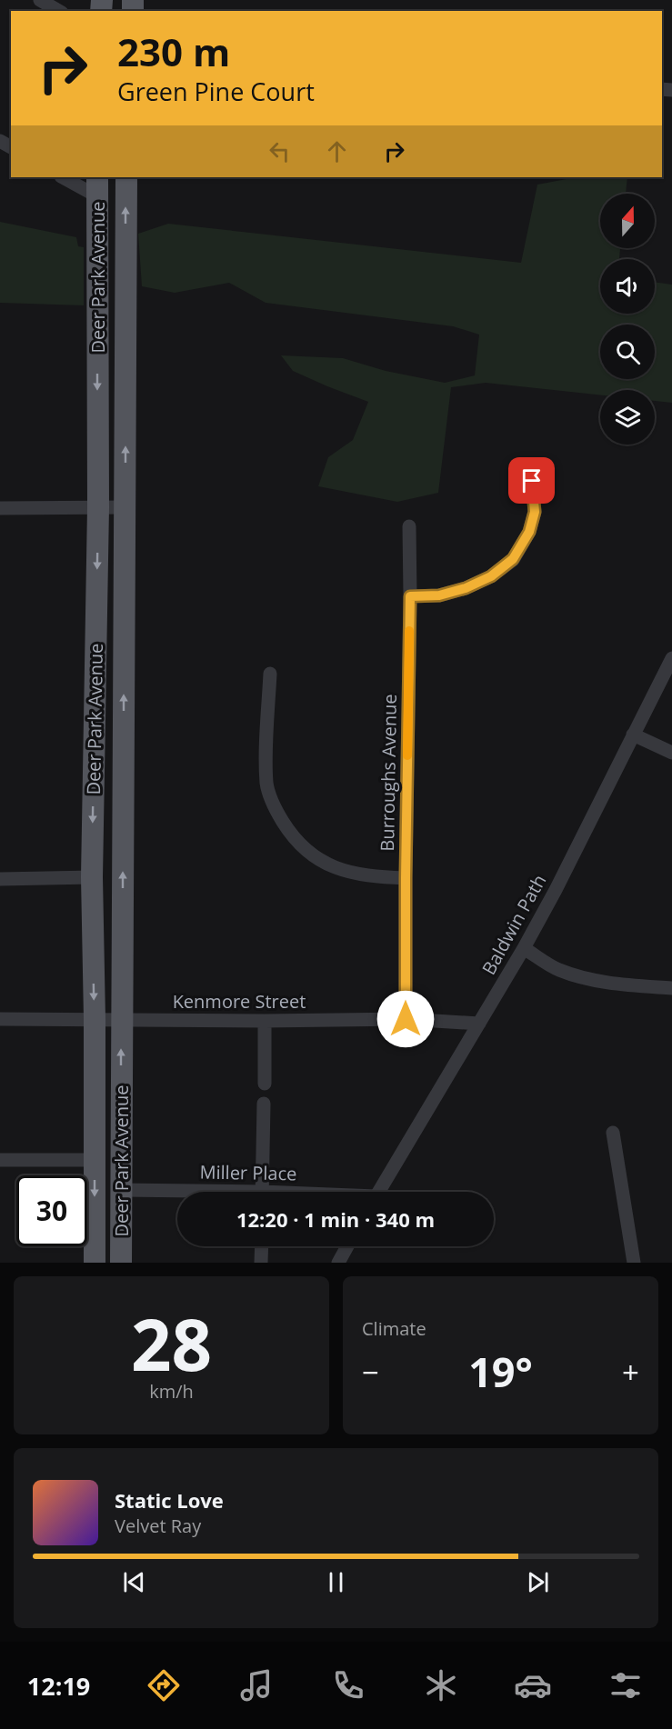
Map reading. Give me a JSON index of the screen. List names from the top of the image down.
{
  "streets": {
    "main road": ["Deer Park Avenue"],
    "street": [
      "Burroughs Avenue",
      "Baldwin Path",
      "Kenmore Street",
      "Miller Place"
    ]
  },
  "crossings": [
    ["Deer Park Avenue", "Kenmore Street"],
    ["Deer Park Avenue", "Miller Place"],
    ["Burroughs Avenue", "Kenmore Street"],
    ["Baldwin Path", "Kenmore Street"]
  ],
  "north": "top",
  "page": {
    "turn": ["230 m", "Green Pine Court"],
    "limit": "30",
    "trip": "12:20 · 1 min · 340 m",
    "tile": [
      ["28", "km/h"],
      "Climate"
    ],
    "heat": ["−", "19°", "+"],
    "song": ["Static Love", "Velvet Ray"],
    "tabs": "12:19"
  }
}
